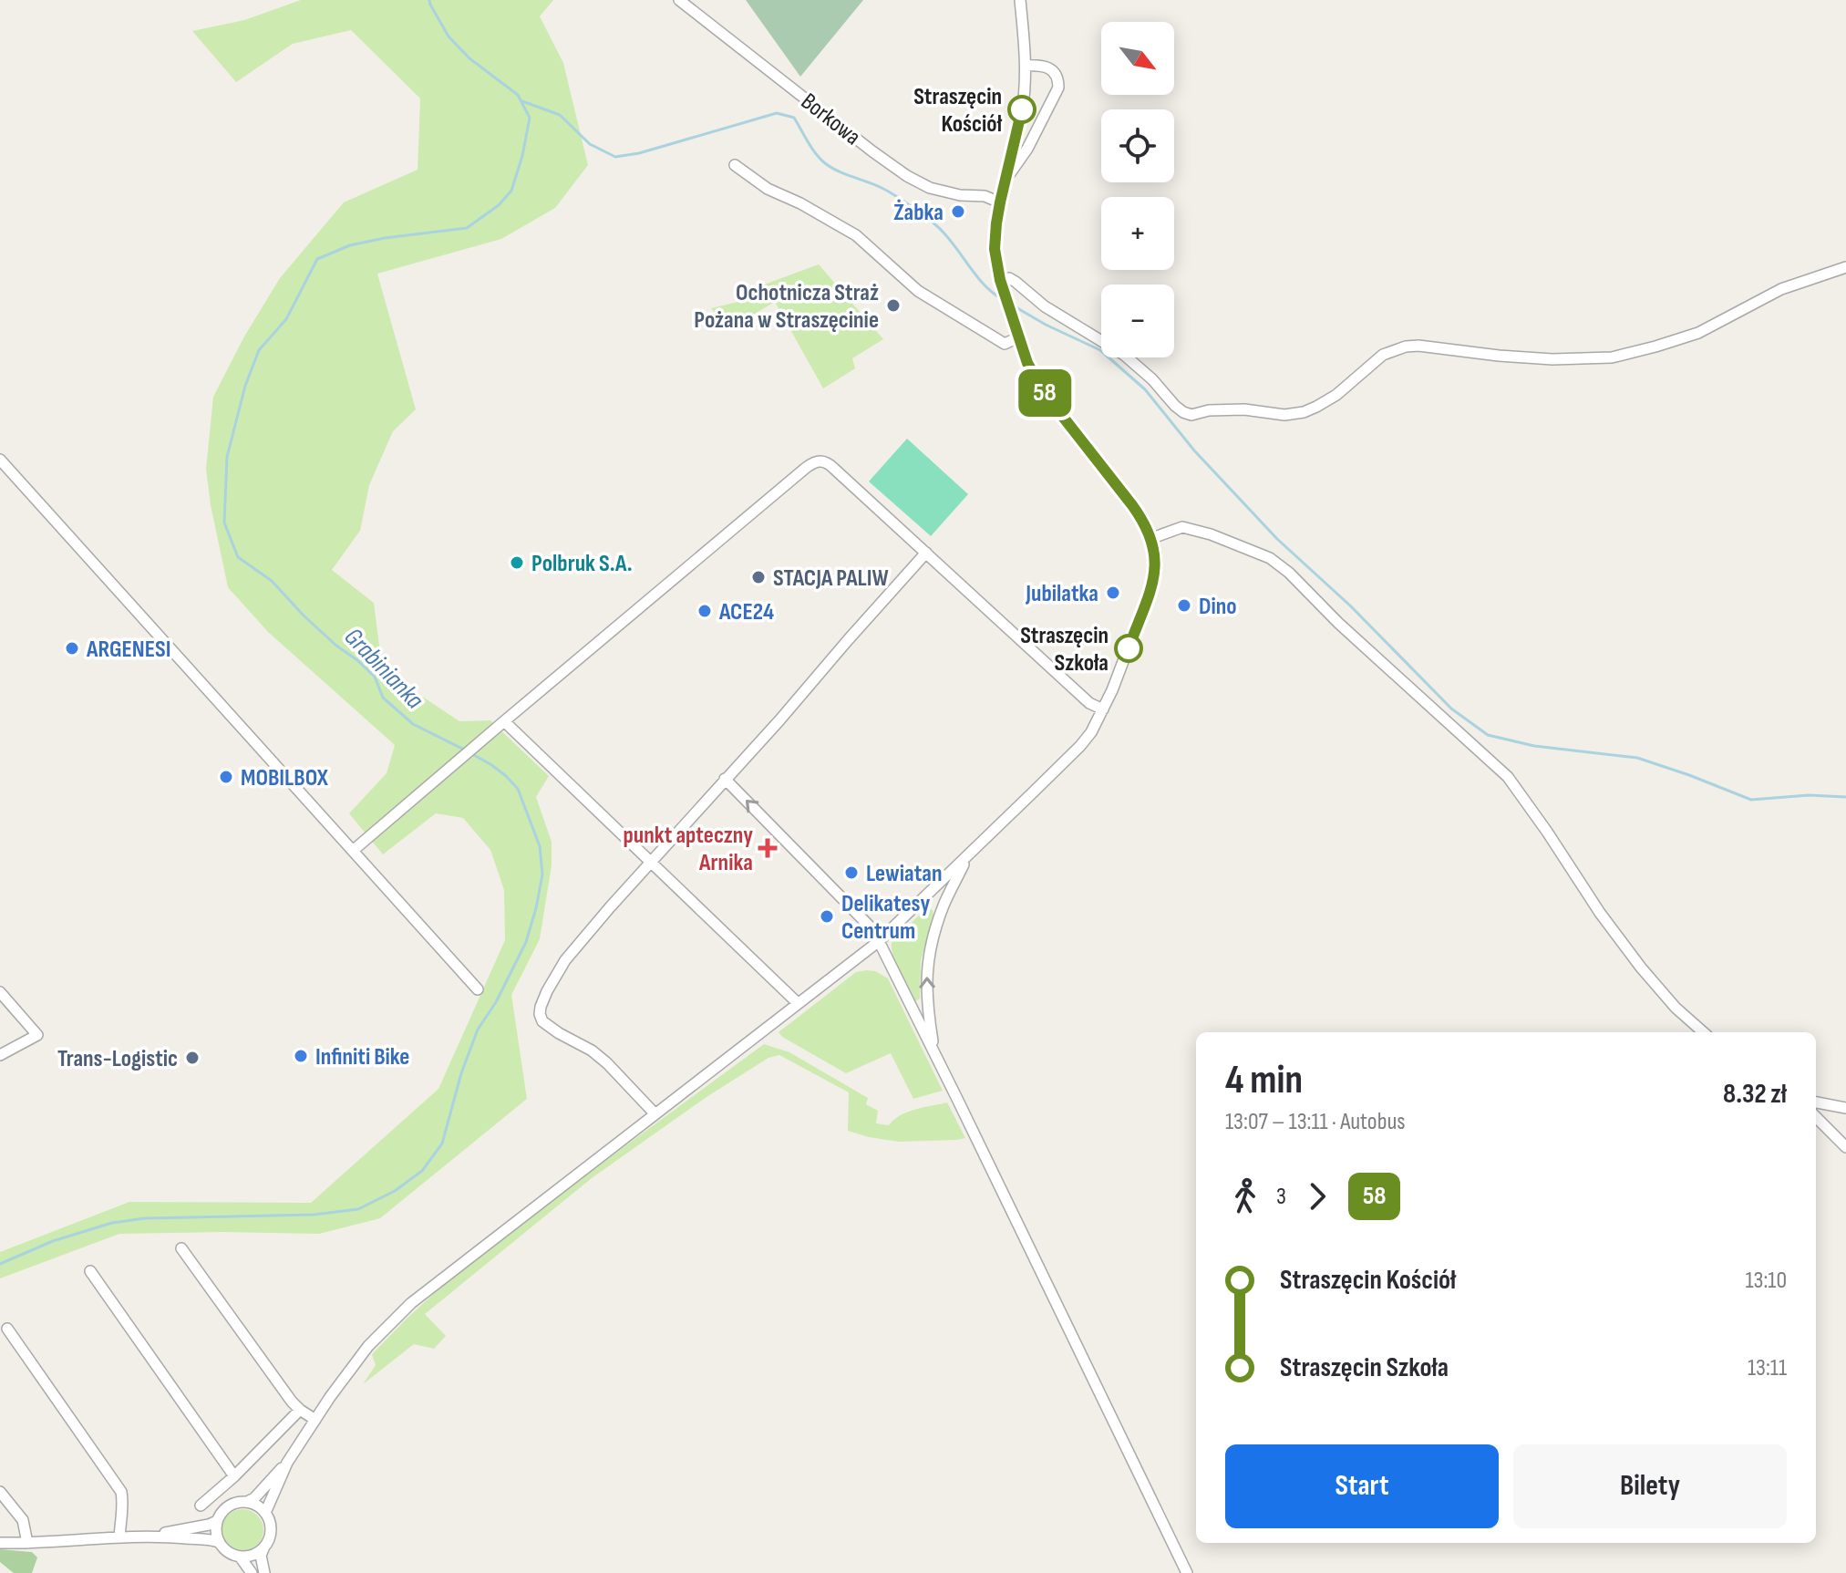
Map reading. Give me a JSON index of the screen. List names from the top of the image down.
{
  "streets": {
    "street": ["Borkowa"]
  },
  "water": ["Grabinianka"],
  "places": {
    "other": [
      "Straszęcin Kościół",
      "Żabka",
      "Ochotnicza Straż Pożana w Straszęcinie",
      "Polbruk S.A.",
      "STACJA PALIW",
      "Jubilatka",
      "Dino",
      "ACE24",
      "ARGENESI",
      "Straszęcin Szkoła",
      "MOBILBOX",
      "Lewiatan",
      "Delikatesy Centrum",
      "Infiniti Bike",
      "Trans-Logistic"
    ],
    "health": ["punkt apteczny Arnika"]
  },
  "lines": ["bus line 58"],
  "north": "bottom right",
  "page": {
    "on_map": "58",
    "map_buttons": ["+", "−"],
    "heading": ["4 min", "13:07 – 13:11 · Autobus", "8.32 zł"],
    "legs": ["3", "58"],
    "list": [
      {
        "name": "Straszęcin Kościół",
        "value": "13:10"
      },
      {
        "name": "Straszęcin Szkoła",
        "value": "13:11"
      }
    ],
    "buttons": ["Start", "Bilety"]
  }
}
